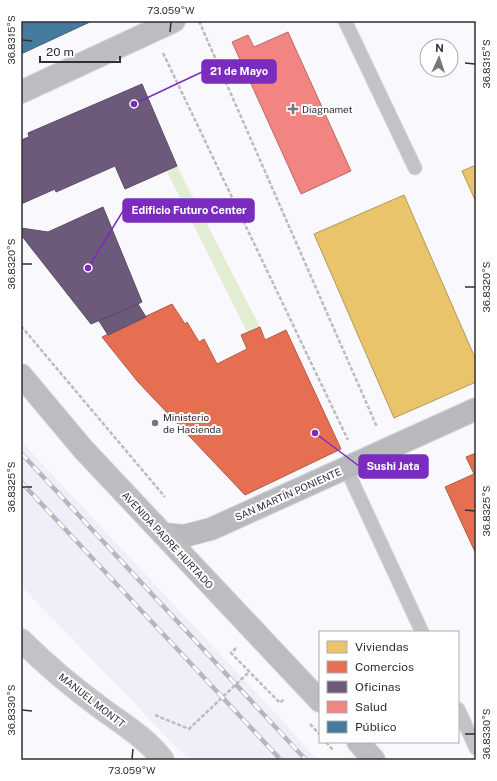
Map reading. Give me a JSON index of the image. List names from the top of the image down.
{
  "streets": {
    "main road": ["SAN MARTÍN PONIENTE", "AVENIDA PADRE HURTADO"],
    "street": ["MANUEL MONTT"]
  },
  "crossings": [
    ["SAN MARTÍN PONIENTE", "AVENIDA PADRE HURTADO"]
  ],
  "places": {
    "other": [
      "21 de Mayo",
      "Edificio Futuro Center",
      "Ministerio de Hacienda",
      "Sushi Jata"
    ],
    "health": ["Diagnamet"]
  },
  "legend": [
    "Viviendas",
    "Comercios",
    "Oficinas",
    "Salud",
    "Público"
  ],
  "scale_bar": "20 m",
  "north": "top",
  "coordinates": [
    "73.059°W",
    "36.8315°S",
    "36.8320°S",
    "36.8325°S",
    "36.8330°S"
  ]
}
